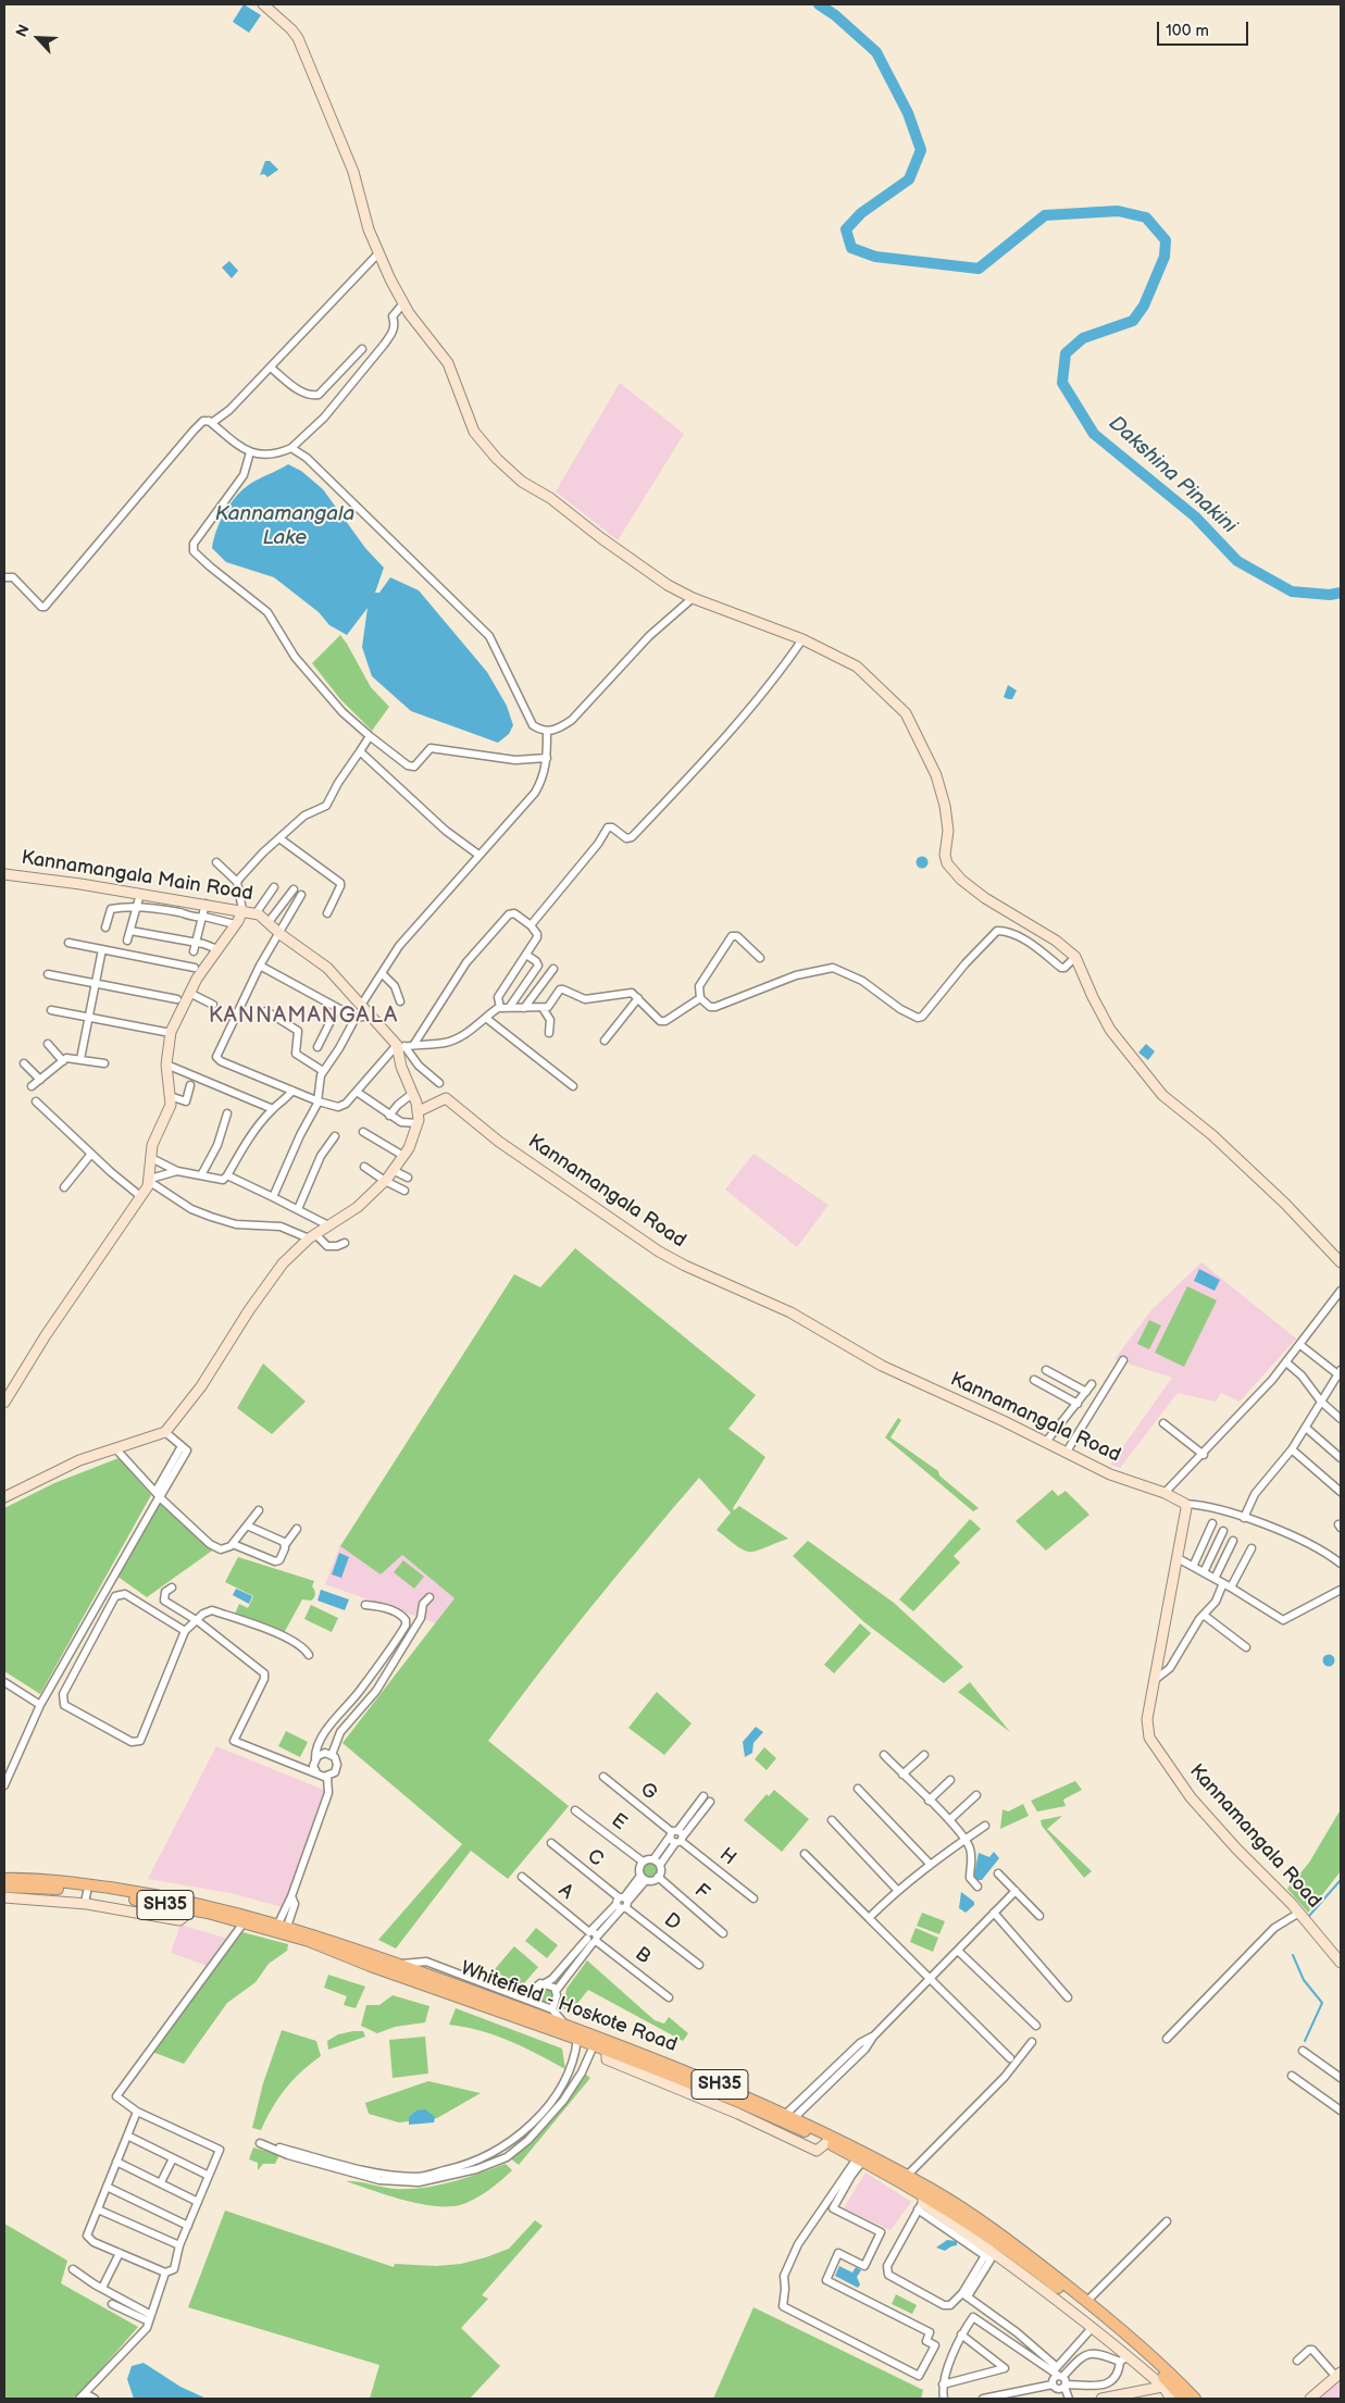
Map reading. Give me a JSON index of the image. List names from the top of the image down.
{
  "streets": {
    "main road": ["SH35", "Whitefield - Hoskote Road"],
    "street": [
      "Kannamangala Main Road",
      "Kannamangala Road",
      "G",
      "E",
      "H",
      "C",
      "A",
      "F",
      "D",
      "B"
    ]
  },
  "crossings": [
    ["G", "H"],
    ["E", "F"],
    ["C", "D"],
    ["A", "B"]
  ],
  "districts": ["KANNAMANGALA"],
  "water": ["Dakshina Pinakini", "Kannamangala Lake"],
  "scale_bar": "100 m",
  "north": "top left"
}
